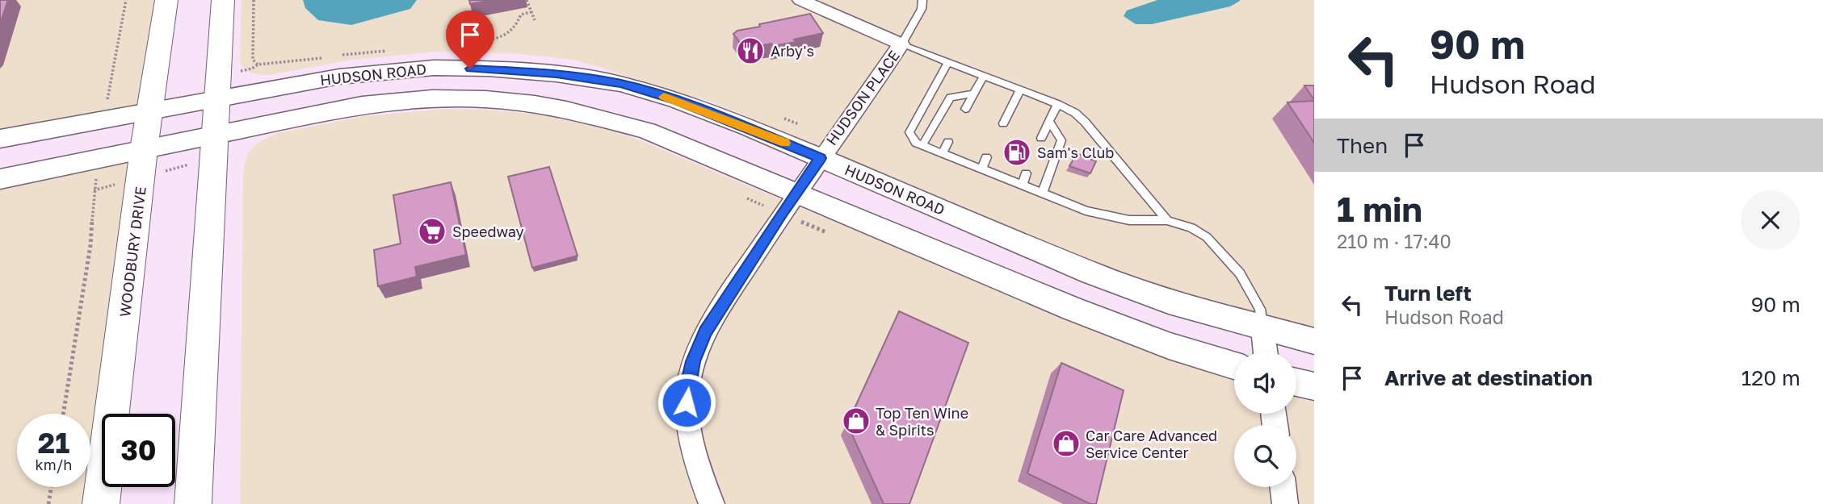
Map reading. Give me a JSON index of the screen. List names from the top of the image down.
{
  "streets": {
    "main road": ["WOODBURY DRIVE"],
    "street": ["HUDSON ROAD", "HUDSON PLACE"]
  },
  "crossings": [
    ["HUDSON ROAD", "HUDSON PLACE"],
    ["HUDSON ROAD", "WOODBURY DRIVE"]
  ],
  "places": {
    "restaurant": ["Arby's"],
    "fuel station": ["Sam's Club"],
    "supermarket": ["Speedway"],
    "shop": ["Top Ten Wine & Spirits", "Car Care Advanced Service Center"]
  },
  "page": {
    "turn": ["90 m", "Hudson Road"],
    "then": "Then",
    "heading": ["1 min", "210 m · 17:40"],
    "list": [
      {
        "name": "Turn left",
        "note": "Hudson Road",
        "value": "90 m"
      },
      {
        "name": "Arrive at destination",
        "value": "120 m"
      }
    ],
    "speed": "21 km/h",
    "limit": "30"
  }
}
